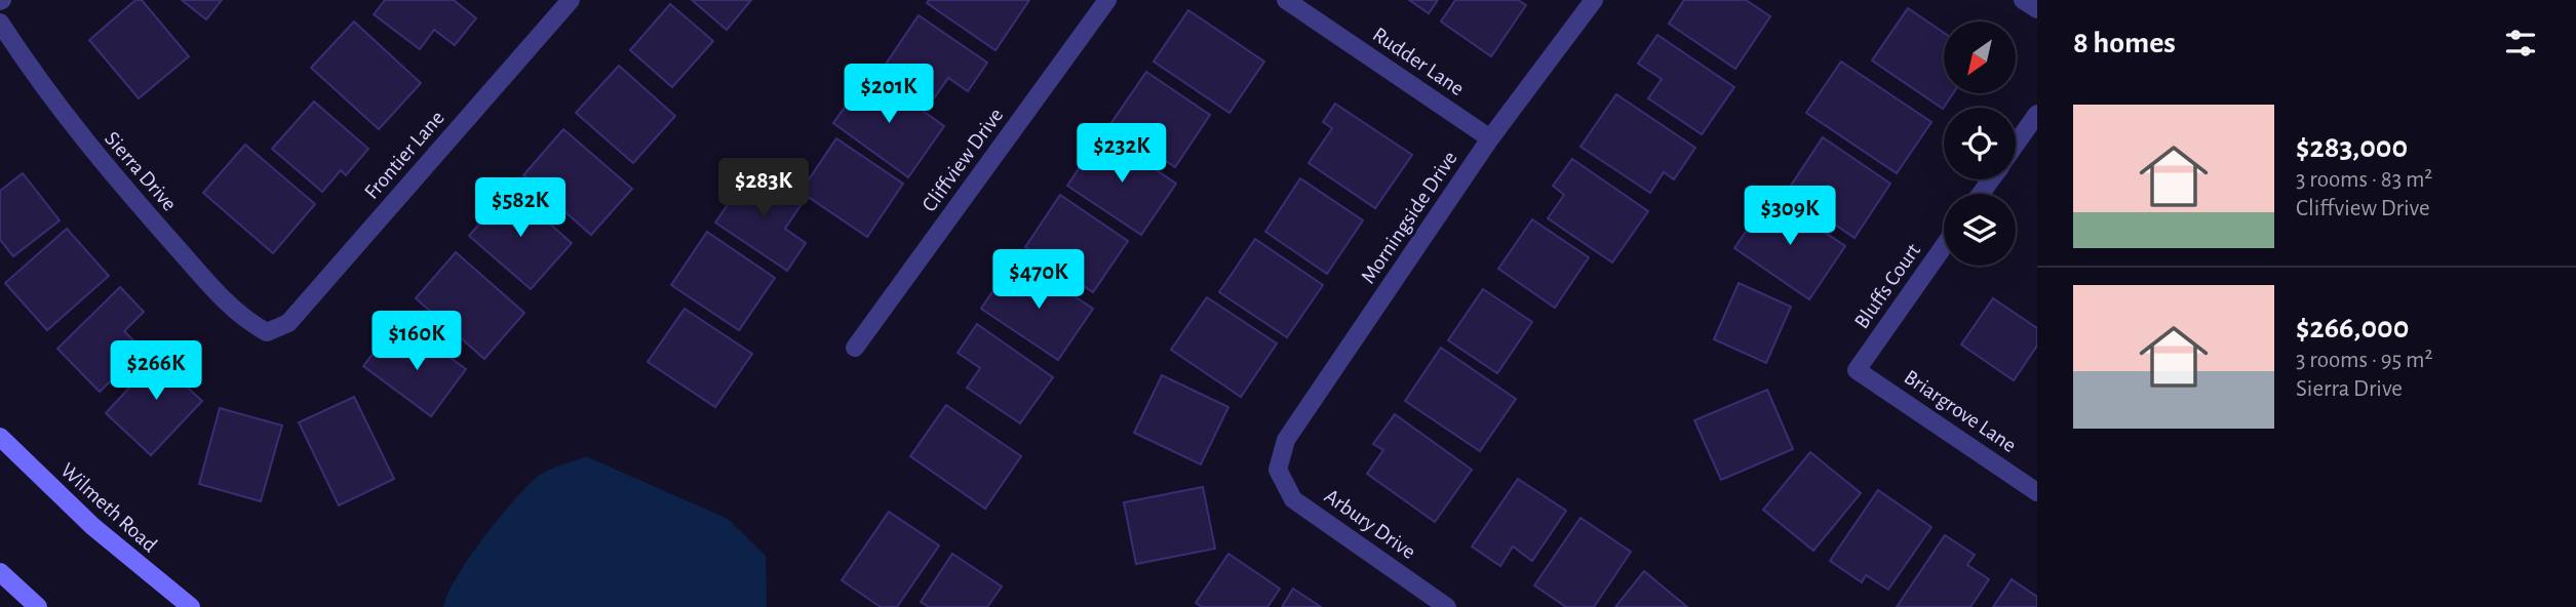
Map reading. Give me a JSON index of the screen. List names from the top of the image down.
{
  "streets": {
    "main road": ["Wilmeth Road"],
    "street": [
      "Rudder Lane",
      "Frontier Lane",
      "Cliffview Drive",
      "Sierra Drive",
      "Morningside Drive",
      "Bluffs Court",
      "Briargrove Lane",
      "Arbury Drive"
    ]
  },
  "crossings": [
    ["Rudder Lane", "Morningside Drive"],
    ["Frontier Lane", "Sierra Drive"],
    ["Morningside Drive", "Arbury Drive"],
    ["Bluffs Court", "Briargrove Lane"]
  ],
  "north": "bottom left",
  "page": {
    "heading": "8 homes",
    "price": [
      "$201K",
      "$232K",
      "$283K",
      "$582K",
      "$309K",
      "$470K",
      "$160K",
      "$266K"
    ],
    "list": [
      {
        "name": "$283,000",
        "note": "3 rooms · 83 m² · Cliffview Drive"
      },
      {
        "name": "$266,000",
        "note": "3 rooms · 95 m² · Sierra Drive"
      }
    ]
  }
}
